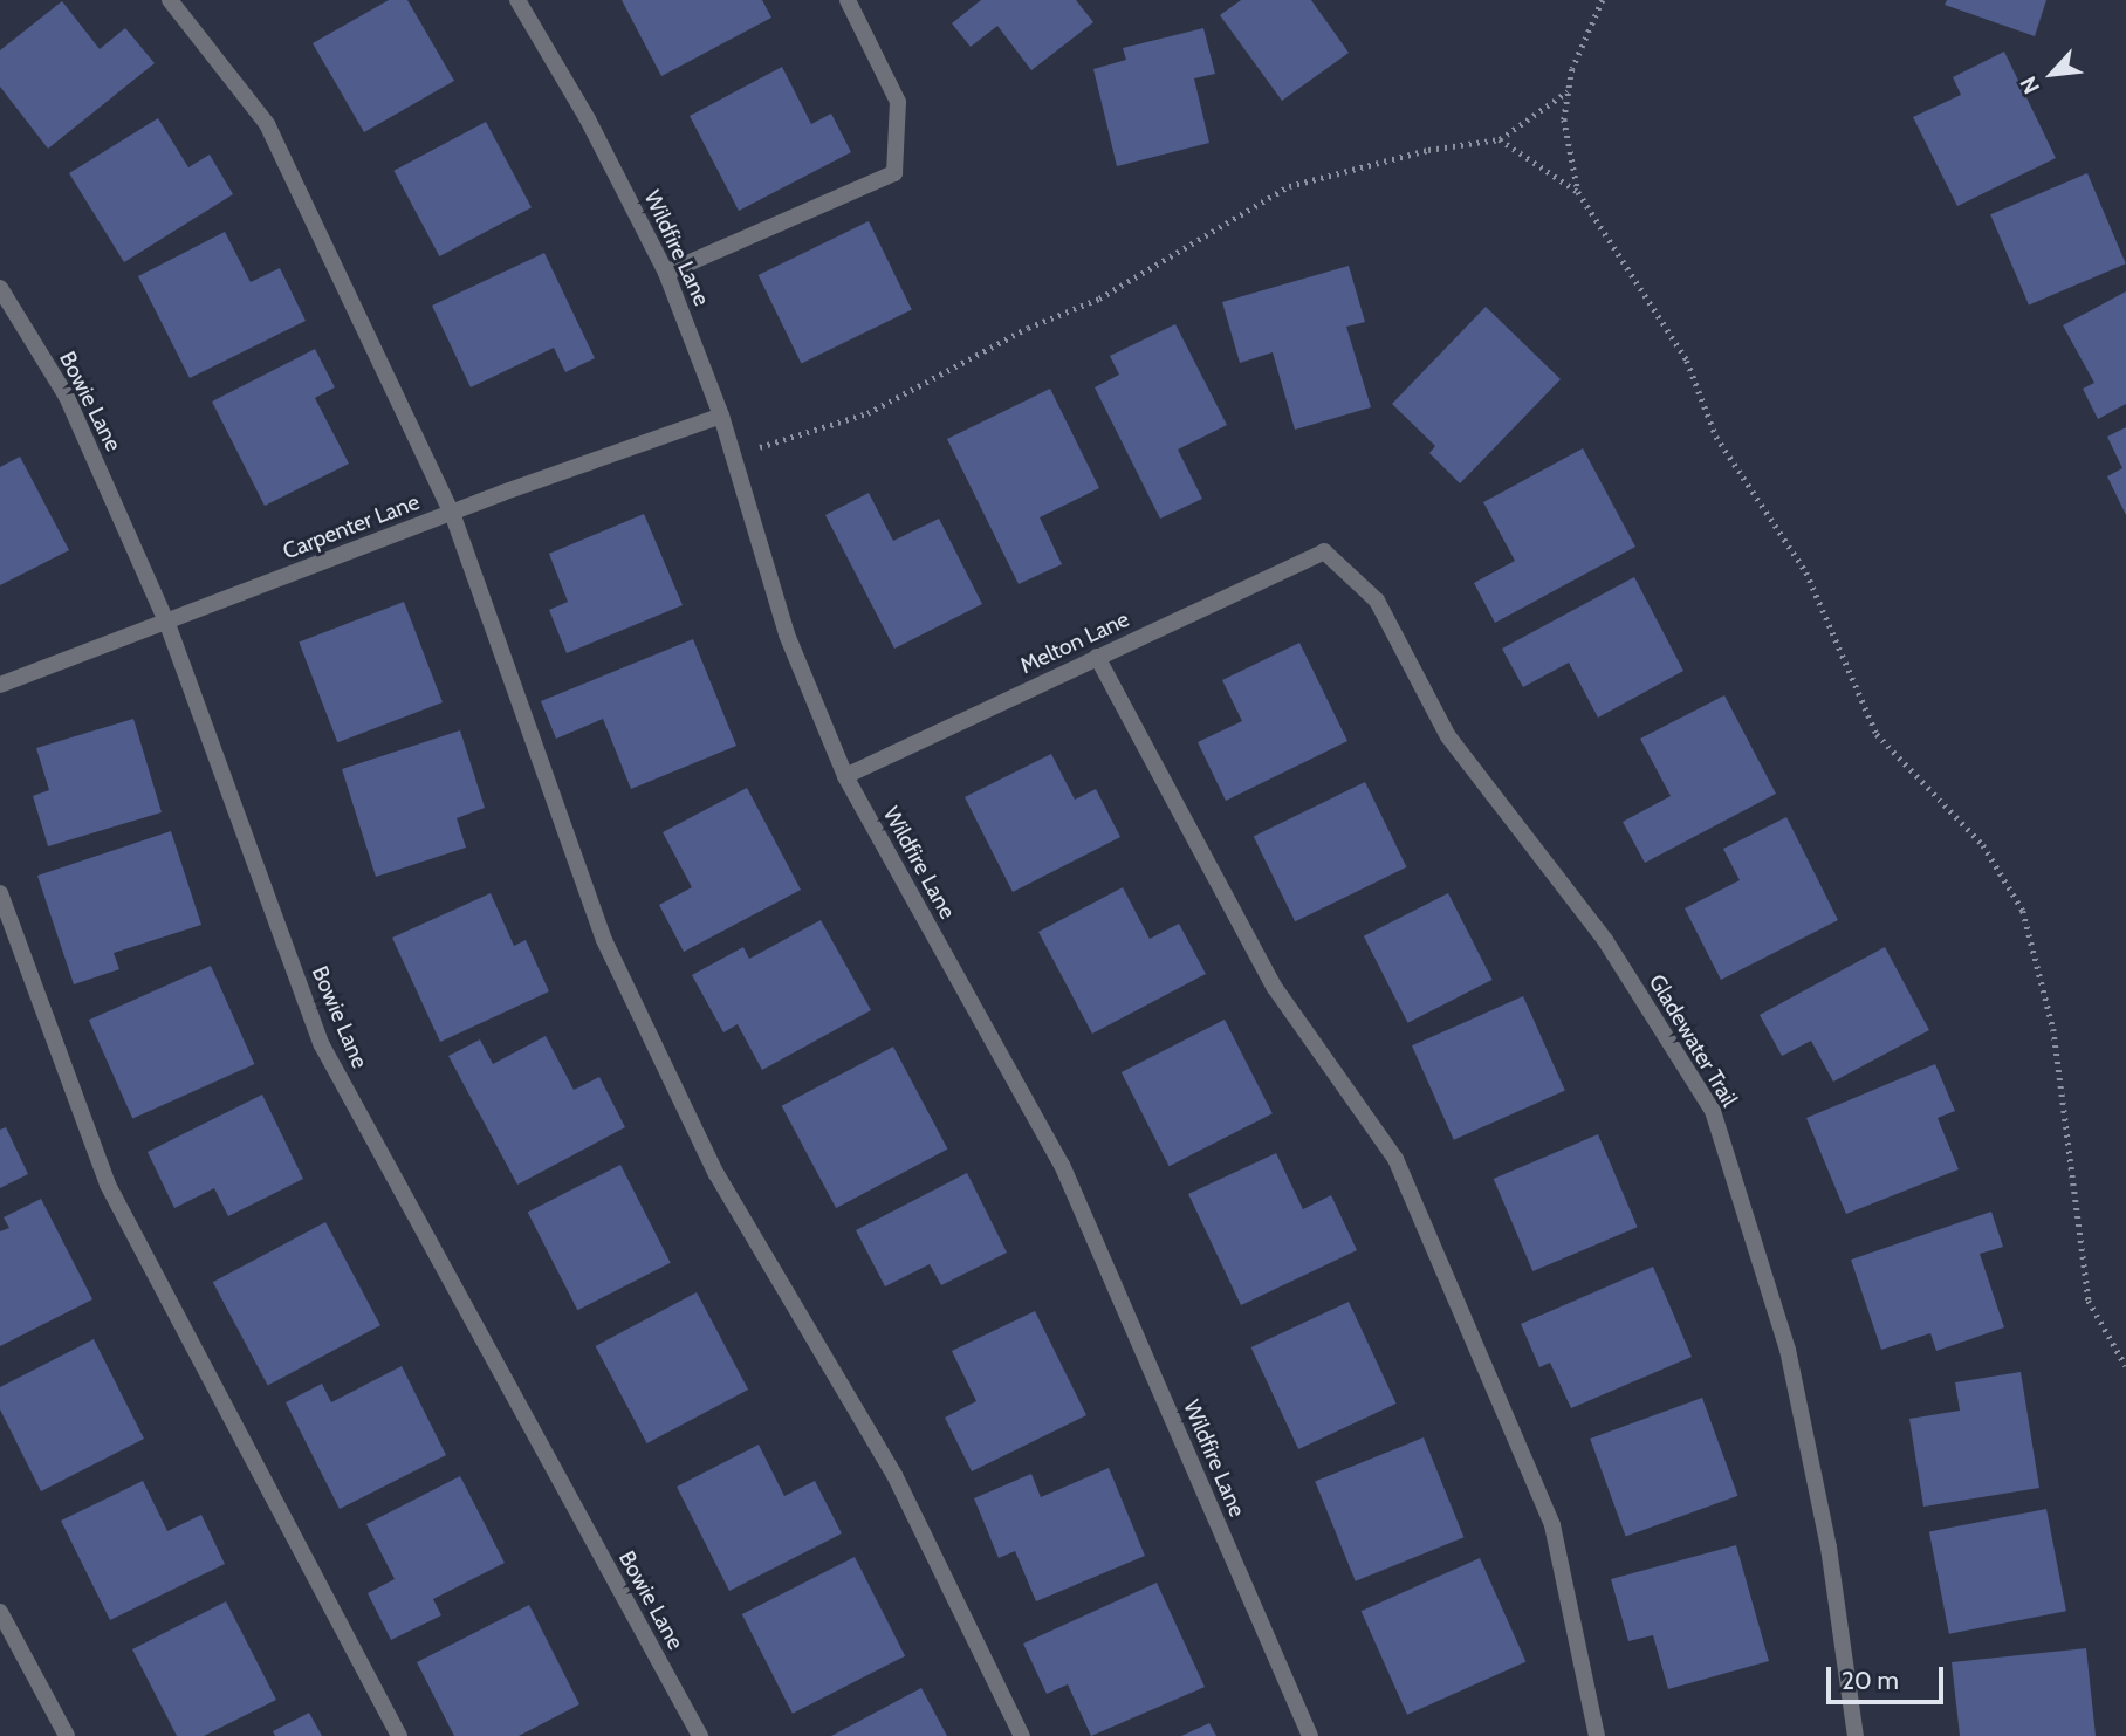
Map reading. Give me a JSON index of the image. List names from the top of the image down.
{
  "streets": {
    "street": [
      "Wildfire Lane",
      "Bowie Lane",
      "Carpenter Lane",
      "Melton Lane",
      "Gladewater Trail"
    ]
  },
  "crossings": [
    ["Wildfire Lane", "Carpenter Lane"],
    ["Wildfire Lane", "Melton Lane"],
    ["Bowie Lane", "Carpenter Lane"],
    ["Melton Lane", "Gladewater Trail"]
  ],
  "scale_bar": "20 m",
  "north": "bottom left"
}
